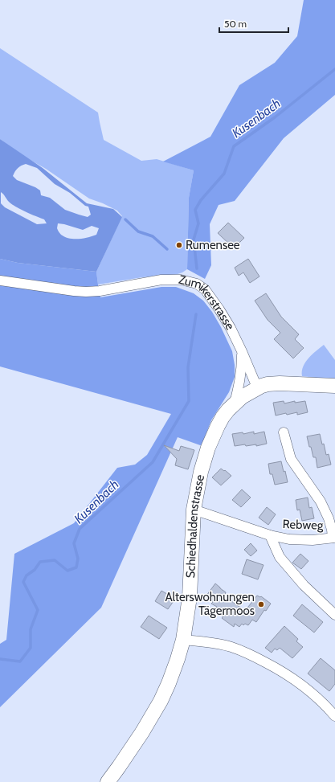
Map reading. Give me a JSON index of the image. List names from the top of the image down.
{
  "streets": {
    "main road": ["Schiedhaldenstrasse"],
    "street": ["Zumikerstrasse", "Rebweg"]
  },
  "crossings": [
    ["Zumikerstrasse", "Schiedhaldenstrasse"],
    ["Rebweg", "Schiedhaldenstrasse"]
  ],
  "water": ["Kusenbach"],
  "places": ["Rumensee", "Alterswohnungen Tägermoos"],
  "scale_bar": "50 m"
}
